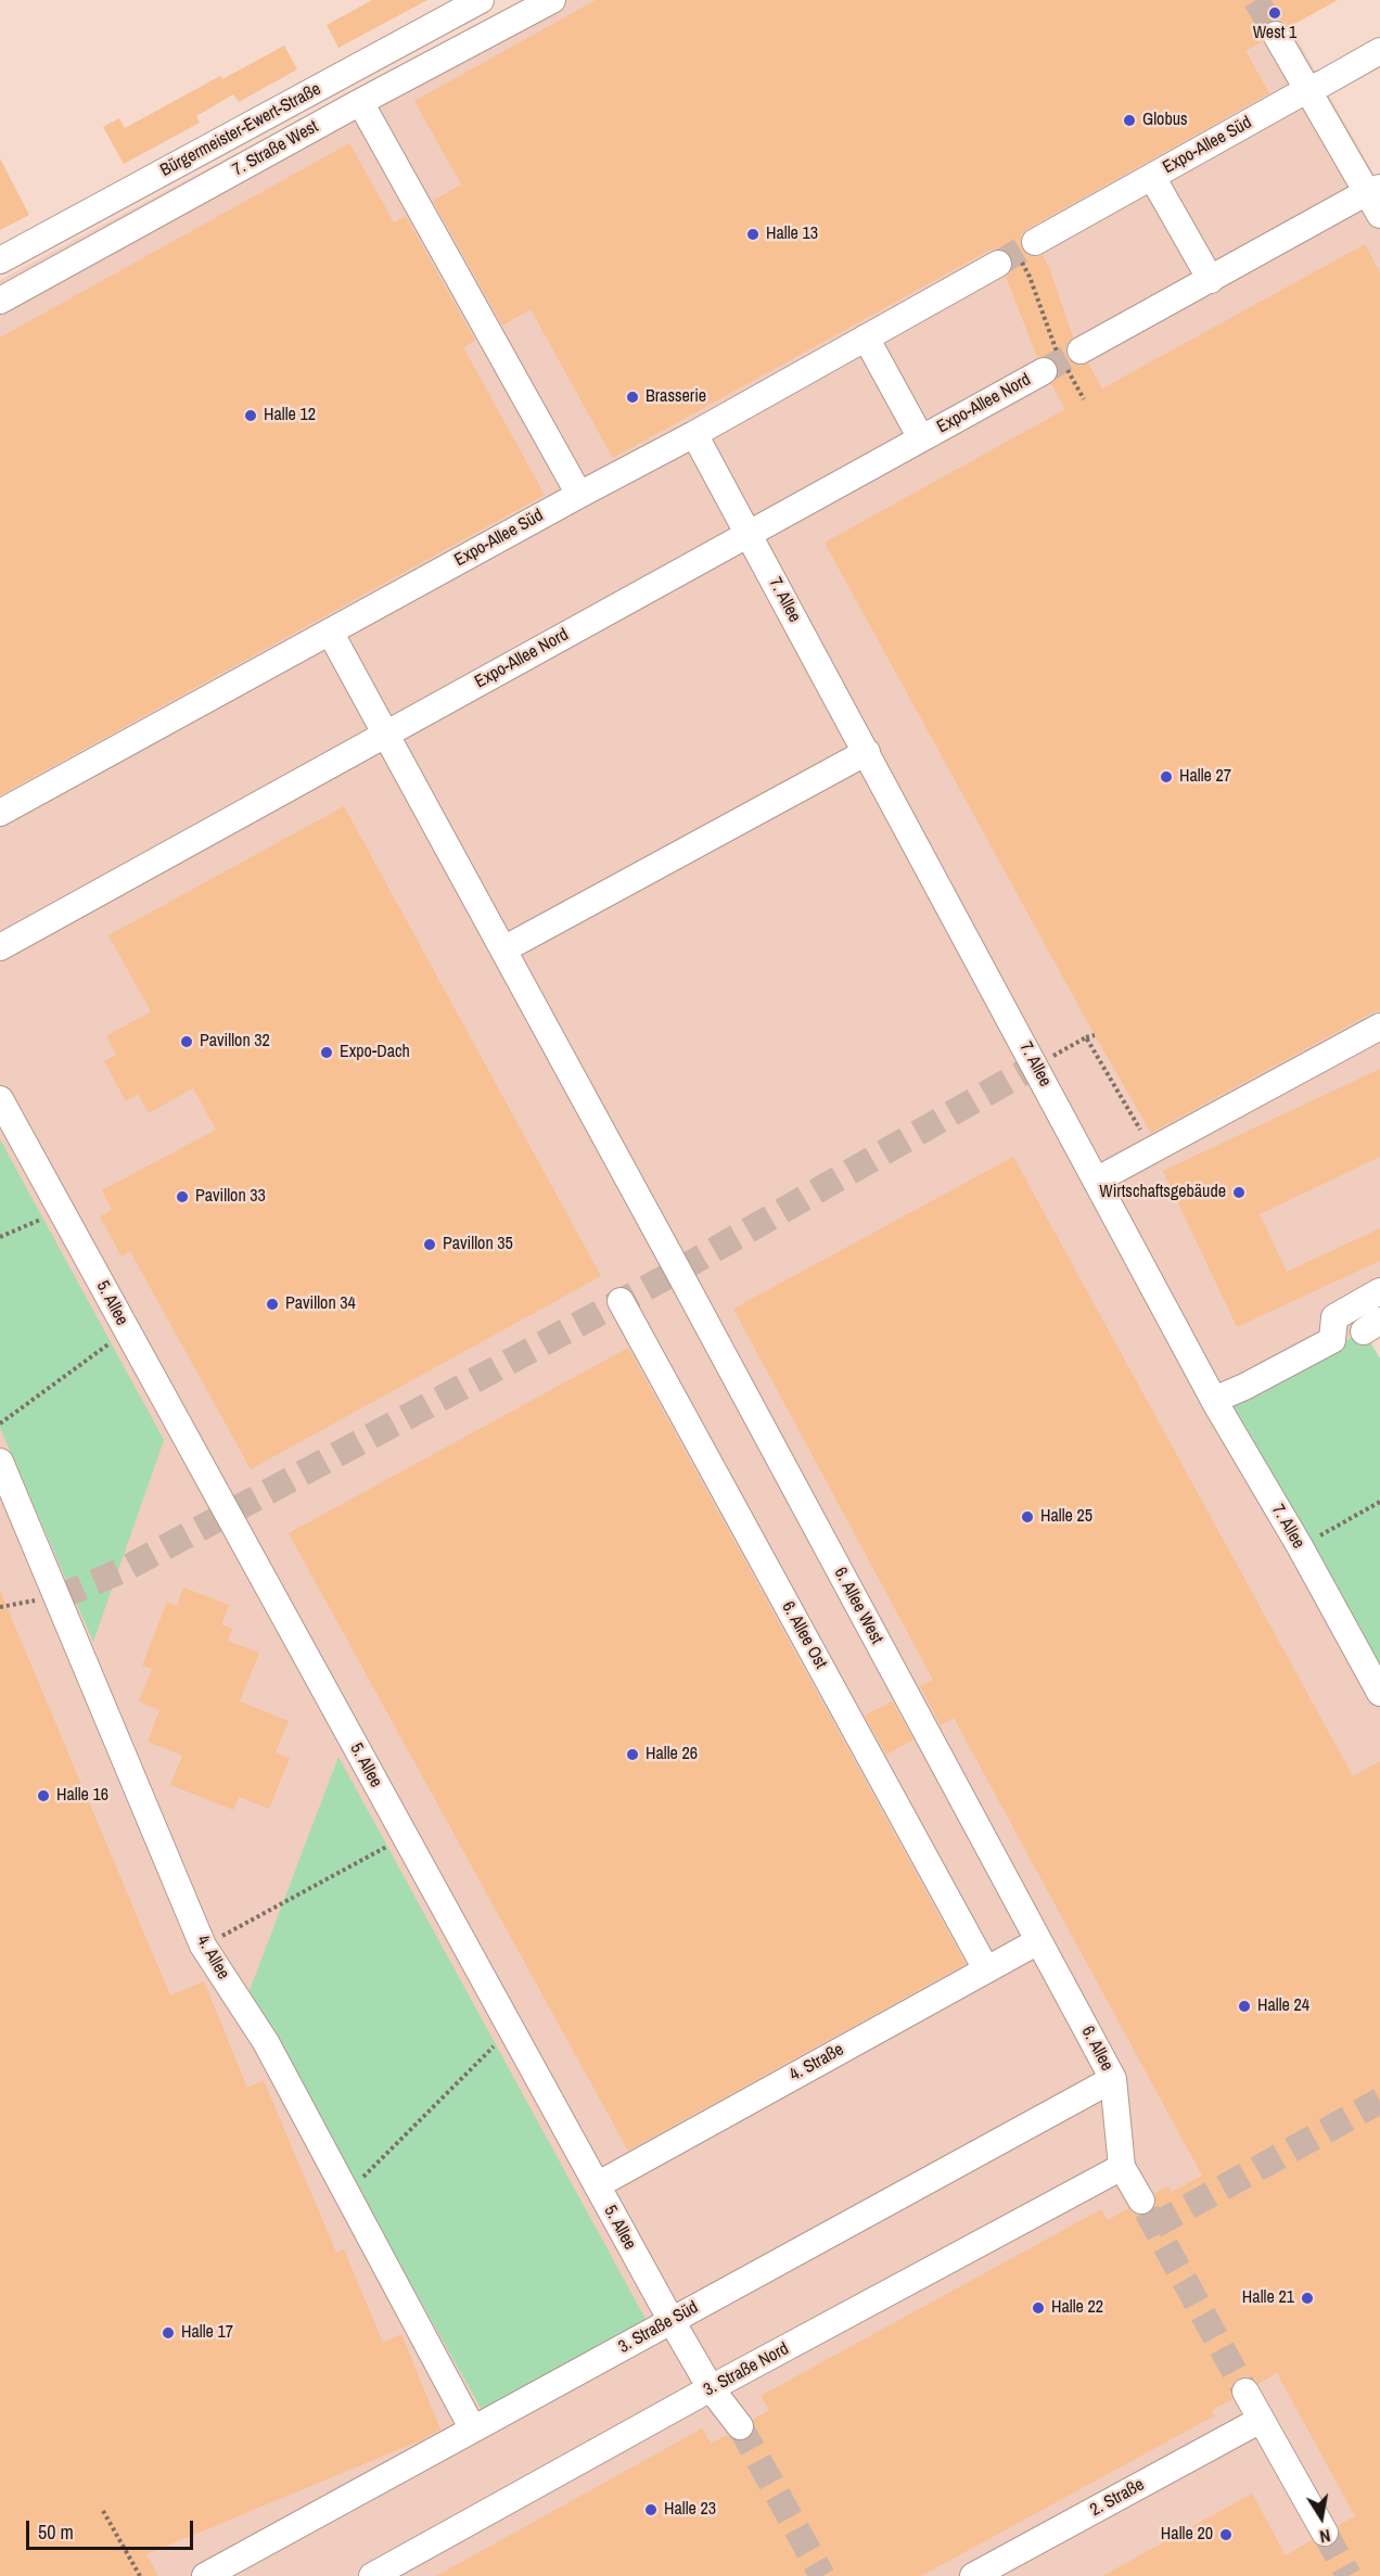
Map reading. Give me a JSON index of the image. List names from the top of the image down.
{
  "streets": {
    "street": [
      "Bürgermeister-Ewert-Straße",
      "Expo-Allee Süd",
      "7. Straße West",
      "Expo-Allee Nord",
      "7. Allee",
      "5. Allee",
      "6. Allee West",
      "6. Allee Ost",
      "4. Allee",
      "6. Allee",
      "4. Straße",
      "3. Straße Süd",
      "3. Straße Nord",
      "2. Straße"
    ]
  },
  "crossings": [
    ["Expo-Allee Süd", "7. Allee"],
    ["Expo-Allee Süd", "6. Allee West"],
    ["Expo-Allee Nord", "7. Allee"],
    ["Expo-Allee Nord", "6. Allee West"],
    ["5. Allee", "4. Straße"],
    ["5. Allee", "3. Straße Süd"],
    ["5. Allee", "3. Straße Nord"],
    ["6. Allee West", "6. Allee"],
    ["6. Allee West", "4. Straße"],
    ["6. Allee Ost", "4. Straße"],
    ["4. Allee", "3. Straße Süd"],
    ["6. Allee", "4. Straße"],
    ["6. Allee", "3. Straße Süd"],
    ["6. Allee", "3. Straße Nord"]
  ],
  "places": [
    "West 1",
    "Globus",
    "Halle 13",
    "Brasserie",
    "Halle 12",
    "Halle 27",
    "Pavillon 32",
    "Expo-Dach",
    "Wirtschaftsgebäude",
    "Pavillon 33",
    "Pavillon 35",
    "Pavillon 34",
    "Halle 25",
    "Halle 26",
    "Halle 16",
    "Halle 24",
    "Halle 21",
    "Halle 22",
    "Halle 17",
    "Halle 23",
    "Halle 20"
  ],
  "scale_bar": "50 m",
  "north": "bottom"
}
